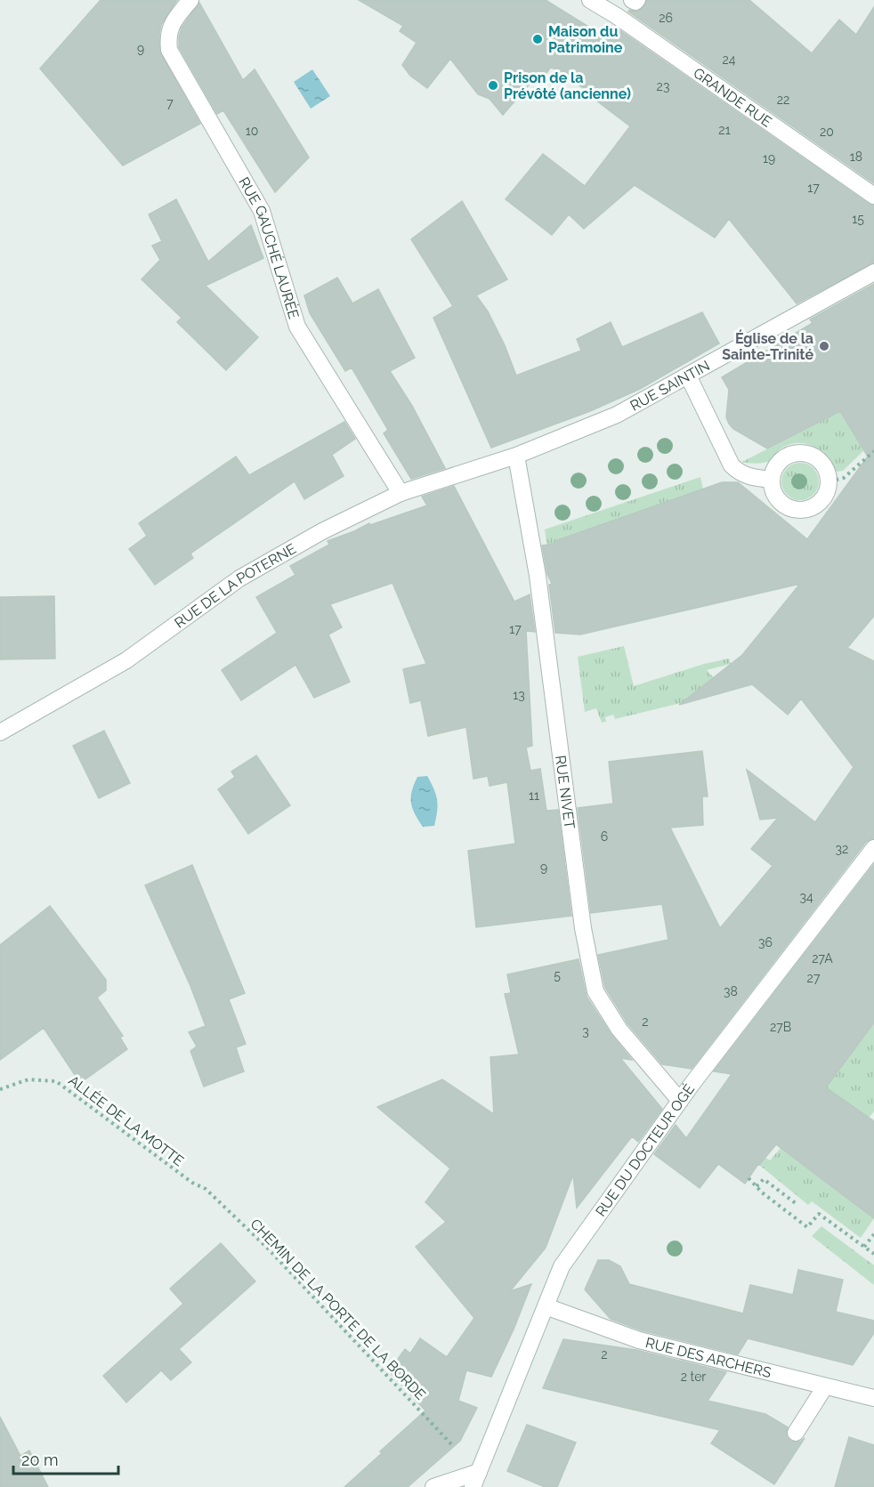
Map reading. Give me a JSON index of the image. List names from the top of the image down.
{
  "streets": {
    "street": [
      "GRANDE RUE",
      "RUE GAUCHÉ LAURÉE",
      "RUE SAINTIN",
      "RUE DE LA POTERNE",
      "RUE NIVET",
      "RUE DU DOCTEUR OGÉ",
      "RUE DES ARCHERS"
    ],
    "path": ["ALLÉE DE LA MOTTE", "CHEMIN DE LA PORTE DE LA BORDE"]
  },
  "crossings": [
    ["RUE GAUCHÉ LAURÉE", "RUE DE LA POTERNE"],
    ["RUE SAINTIN", "RUE DE LA POTERNE"],
    ["RUE SAINTIN", "RUE NIVET"],
    ["RUE NIVET", "RUE DU DOCTEUR OGÉ"],
    ["ALLÉE DE LA MOTTE", "CHEMIN DE LA PORTE DE LA BORDE"],
    ["RUE DU DOCTEUR OGÉ", "RUE DES ARCHERS"]
  ],
  "places": ["Maison du Patrimoine", "Prison de la Prévôté (ancienne)", "Église de la Sainte-Trinité"],
  "house_numbers": [
    "26",
    "9",
    "24",
    "23",
    "22",
    "7",
    "21",
    "10",
    "20",
    "18",
    "19",
    "17",
    "15",
    "17",
    "13",
    "11",
    "6",
    "32",
    "9",
    "34",
    "36",
    "27A",
    "5",
    "27",
    "38",
    "2",
    "27B",
    "3",
    "2",
    "2 ter"
  ],
  "scale_bar": "20 m"
}
